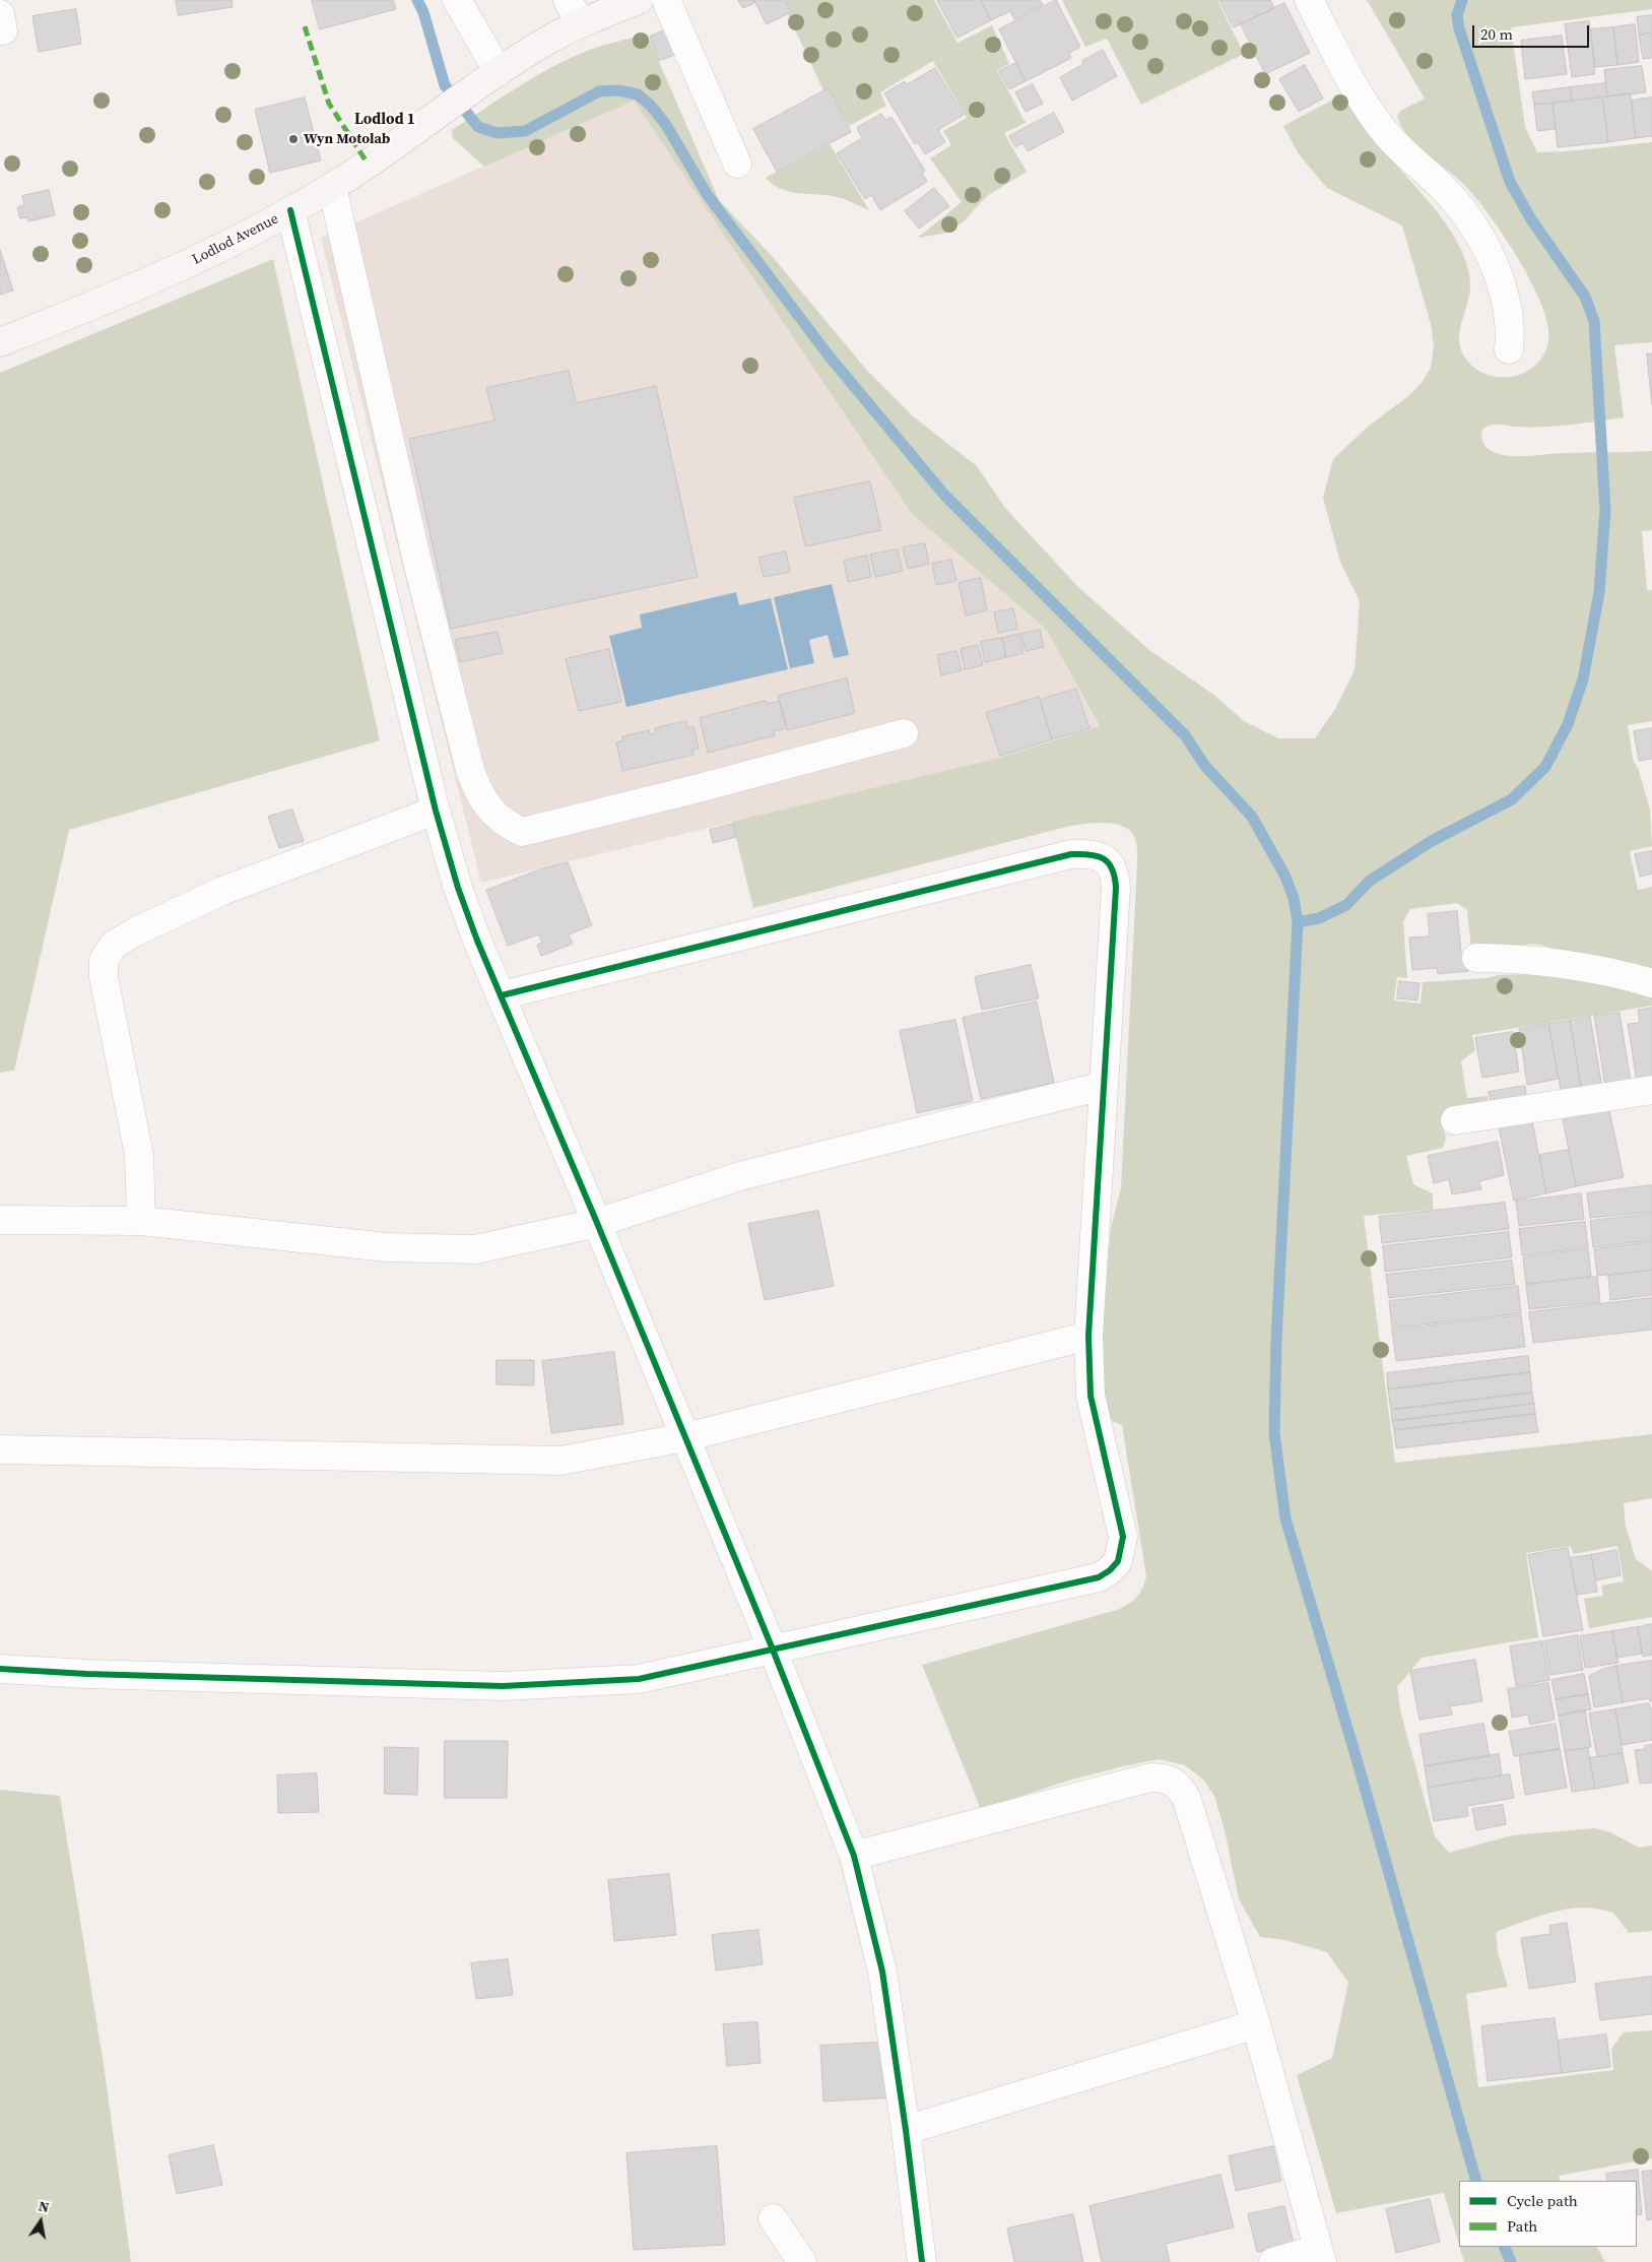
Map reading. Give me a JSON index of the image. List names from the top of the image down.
{
  "streets": {
    "main road": ["Lodlod Avenue"]
  },
  "districts": ["Lodlod 1"],
  "places": ["Wyn Motolab"],
  "legend": ["Cycle path", "Path"],
  "scale_bar": "20 m",
  "north": "top"
}
